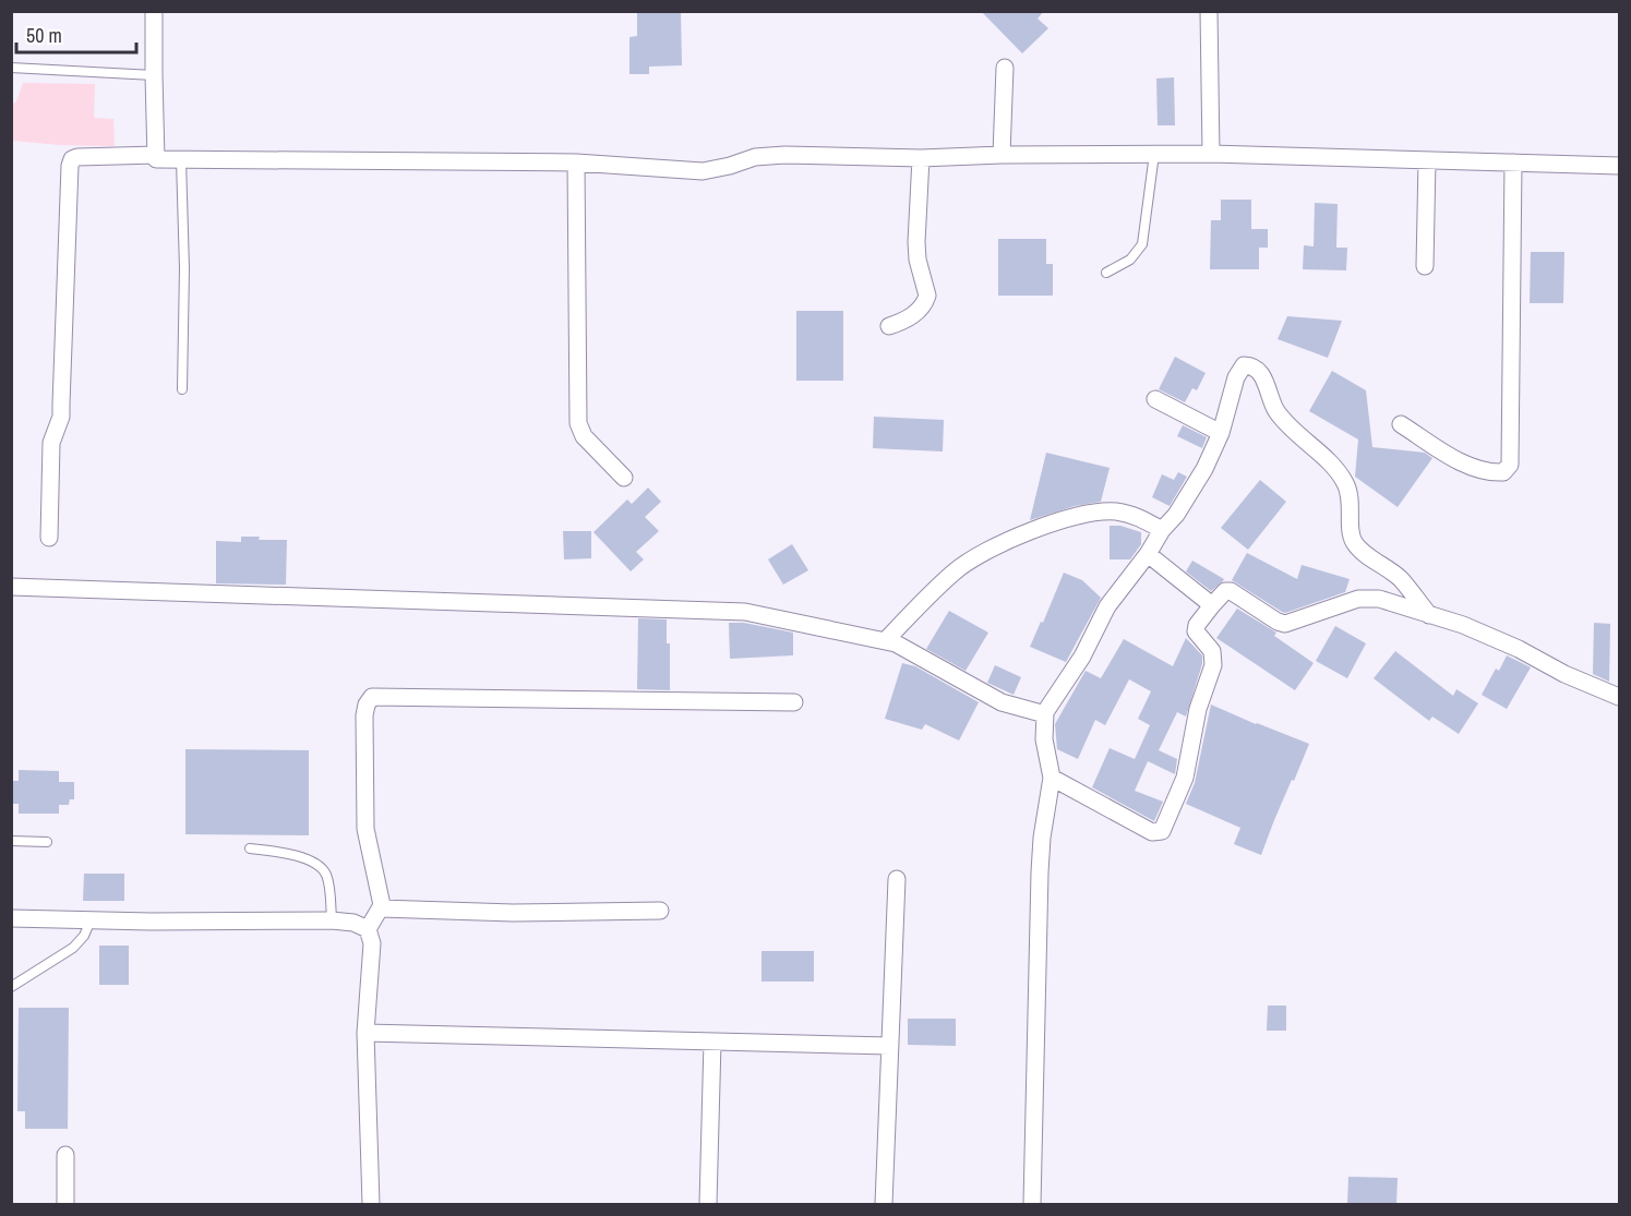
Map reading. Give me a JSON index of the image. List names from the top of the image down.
{
  "scale_bar": "50 m"
}
